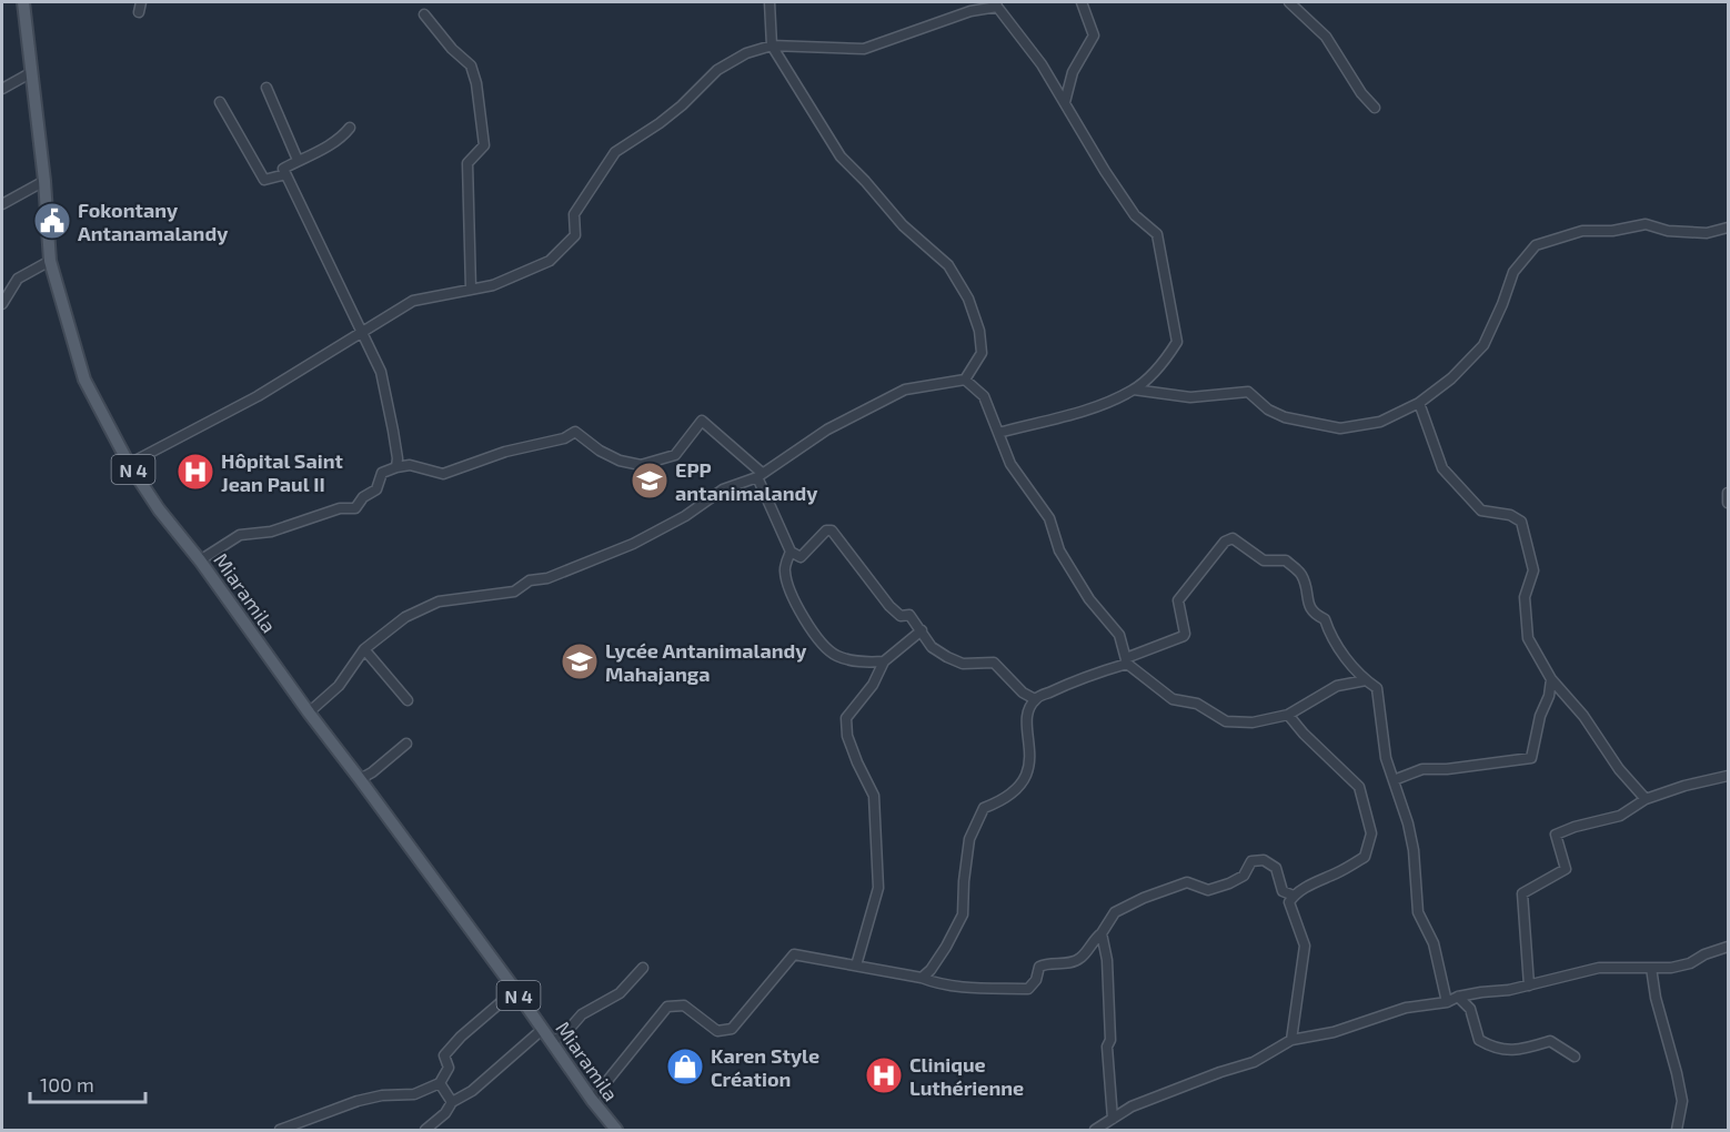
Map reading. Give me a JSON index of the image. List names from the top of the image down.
{
  "streets": {
    "main road": ["N 4", "Miaramila"]
  },
  "places": {
    "public building": ["Fokontany Antanamalandy"],
    "hospital": ["Hôpital Saint Jean Paul II", "Clinique Luthérienne"],
    "school or university": ["EPP antanimalandy", "Lycée Antanimalandy Mahajanga"],
    "shop": ["Karen Style Création"]
  },
  "scale_bar": "100 m"
}
